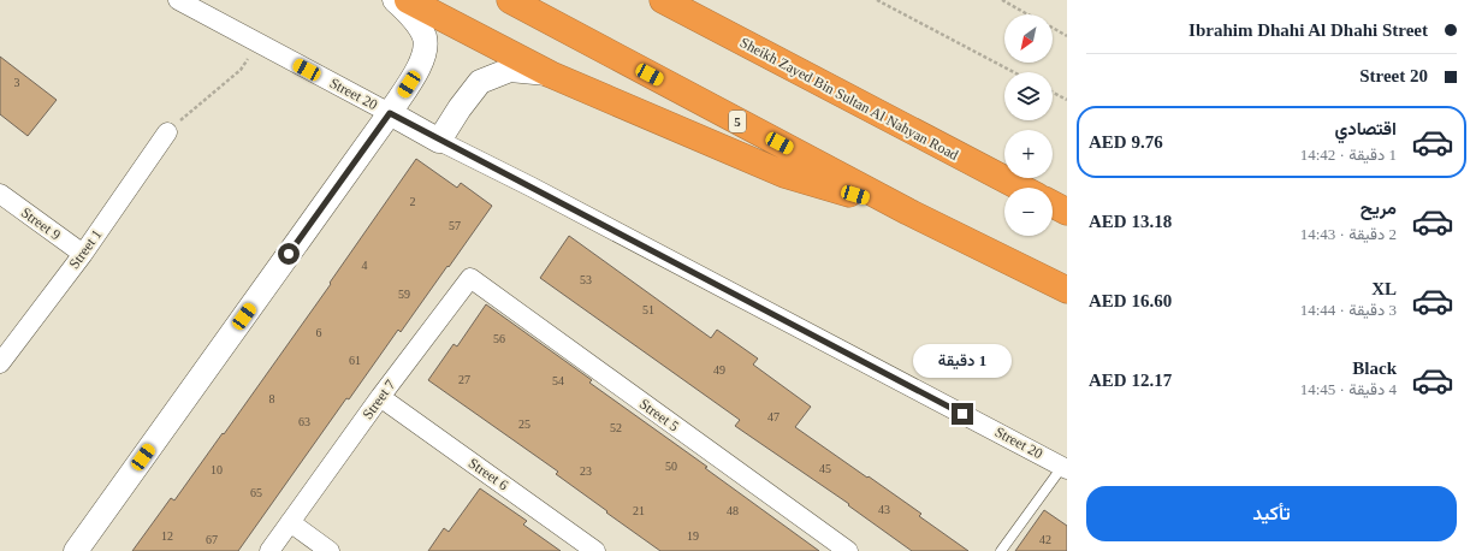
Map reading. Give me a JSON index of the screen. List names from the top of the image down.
{
  "streets": {
    "highway": ["Sheikh Zayed Bin Sultan Al Nahyan Road", "5"],
    "street": [
      "Street 20",
      "Street 9",
      "Street 1",
      "Street 7",
      "Street 5",
      "Street 6"
    ]
  },
  "crossings": [
    ["Street 9", "Street 1"],
    ["Street 7", "Street 5"],
    ["Street 7", "Street 6"]
  ],
  "house_numbers": [
    "3",
    "2",
    "57",
    "4",
    "53",
    "59",
    "51",
    "6",
    "56",
    "61",
    "49",
    "27",
    "54",
    "8",
    "47",
    "63",
    "25",
    "52",
    "50",
    "45",
    "10",
    "23",
    "65",
    "43",
    "21",
    "48",
    "12",
    "19",
    "67",
    "42"
  ],
  "north": "bottom left",
  "page": {
    "banner": ["Ibrahim Dhahi Al Dhahi Street", "Street 20"],
    "map_buttons": ["+", "−"],
    "list": [
      {
        "name": "اقتصادي",
        "note": "1 دقيقة · 14:42",
        "value": "AED 9.76"
      },
      {
        "name": "مريح",
        "note": "2 دقيقة · 14:43",
        "value": "AED 13.18"
      },
      {
        "name": "XL",
        "note": "3 دقيقة · 14:44",
        "value": "AED 16.60"
      },
      {
        "name": "Black",
        "note": "4 دقيقة · 14:45",
        "value": "AED 12.17"
      }
    ],
    "bubble": "1 دقيقة",
    "buttons": "تأكيد"
  }
}
